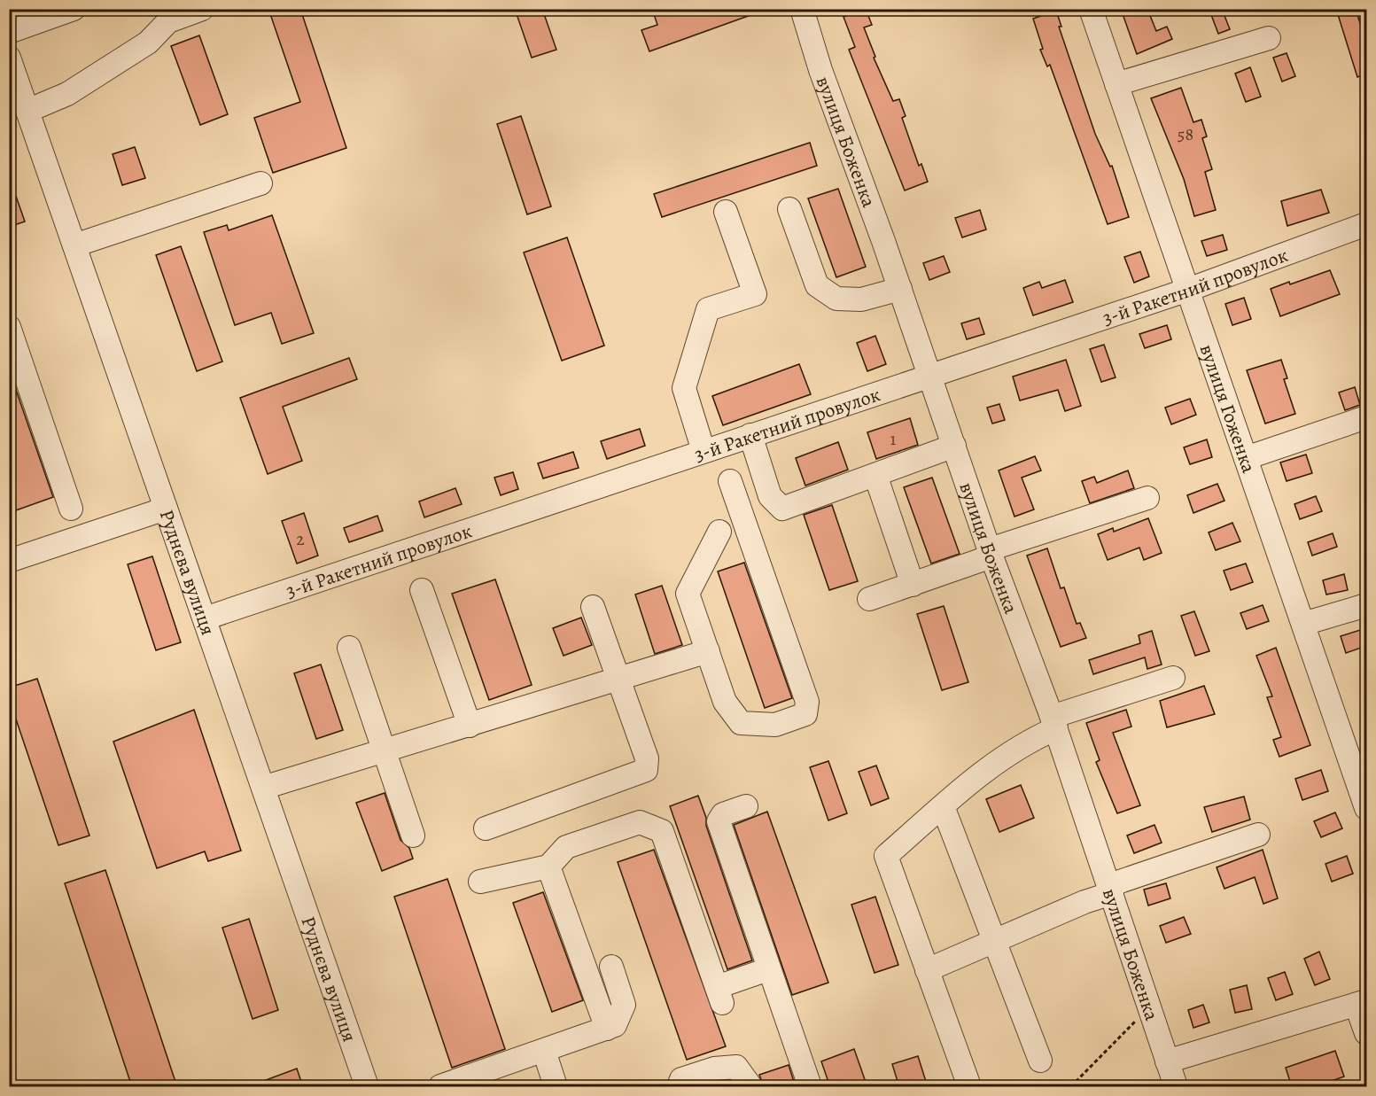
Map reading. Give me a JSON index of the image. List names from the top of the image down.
{
  "streets": {
    "street": [
      "вулиця Боженка",
      "3-й Ракетний провулок",
      "вулиця Гоженка",
      "Руднєва вулиця"
    ]
  },
  "crossings": [
    ["вулиця Боженка", "3-й Ракетний провулок"],
    ["3-й Ракетний провулок", "вулиця Гоженка"],
    ["3-й Ракетний провулок", "Руднєва вулиця"]
  ],
  "house_numbers": ["58", "1", "2"]
}
